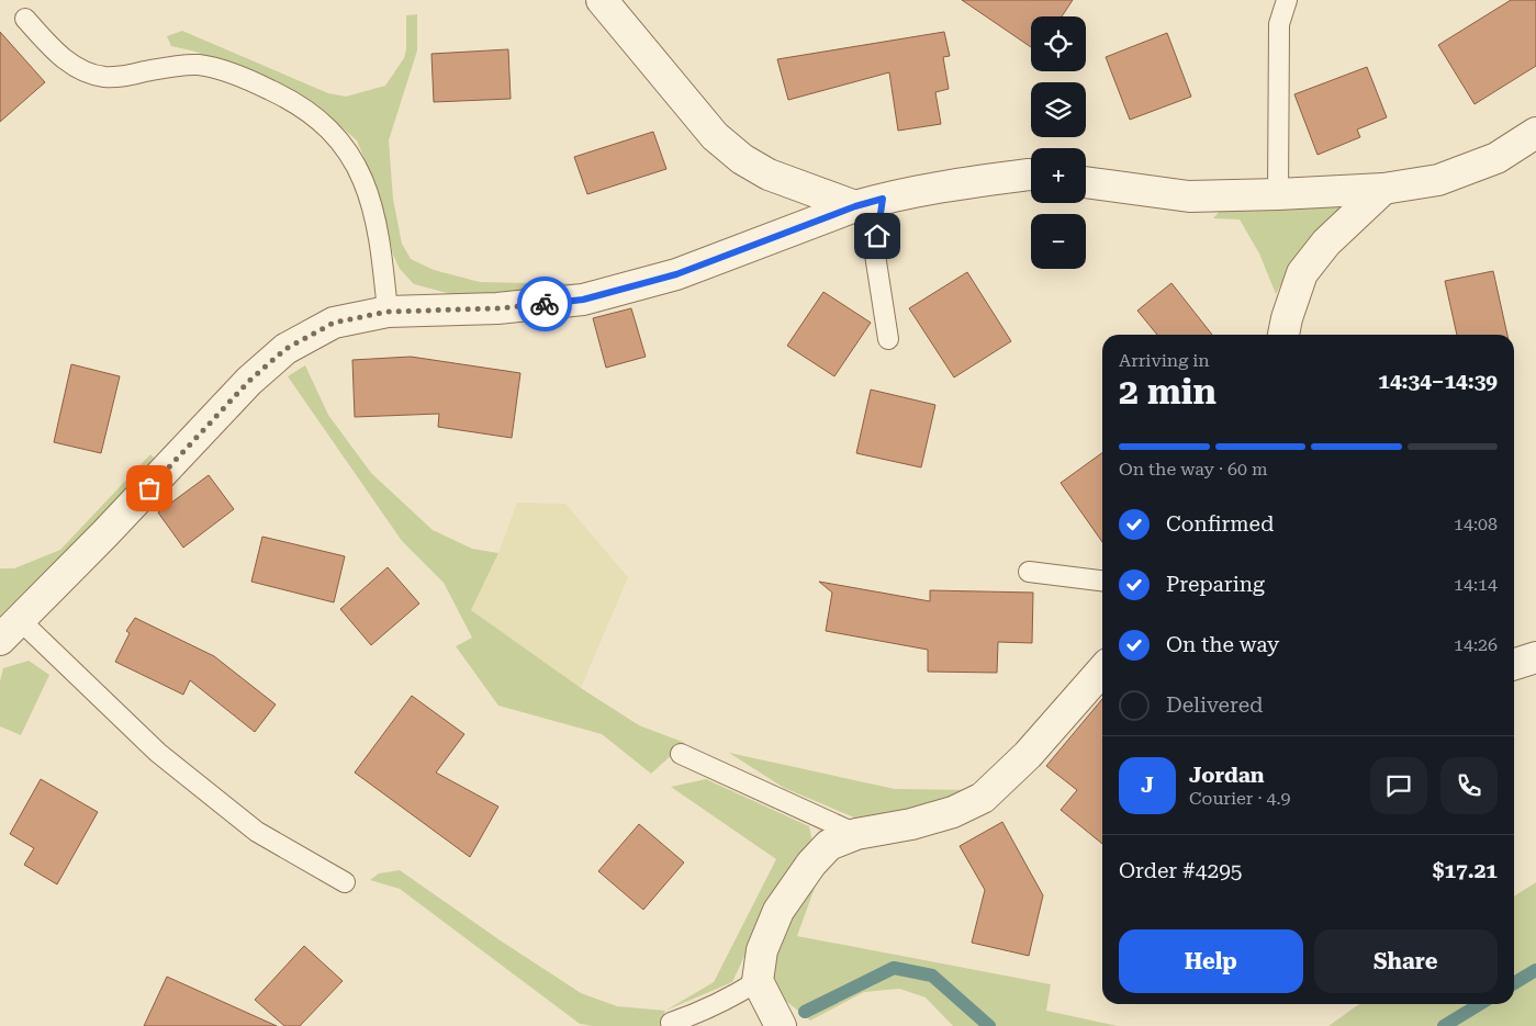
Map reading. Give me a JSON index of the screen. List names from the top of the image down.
{
  "page": {
    "map_buttons": ["+", "−"],
    "heading": ["2 min", "Arriving in", "14:34–14:39"],
    "panel": [
      "Jordan",
      "Courier · 4.9",
      "Order #4295",
      "$17.21"
    ],
    "bar": "On the way · 60 m",
    "list": [
      ["Confirmed", "14:08"],
      ["Preparing", "14:14"],
      ["On the way", "14:26"],
      "Delivered"
    ],
    "round": "J",
    "buttons": ["Help", "Share"]
  }
}
